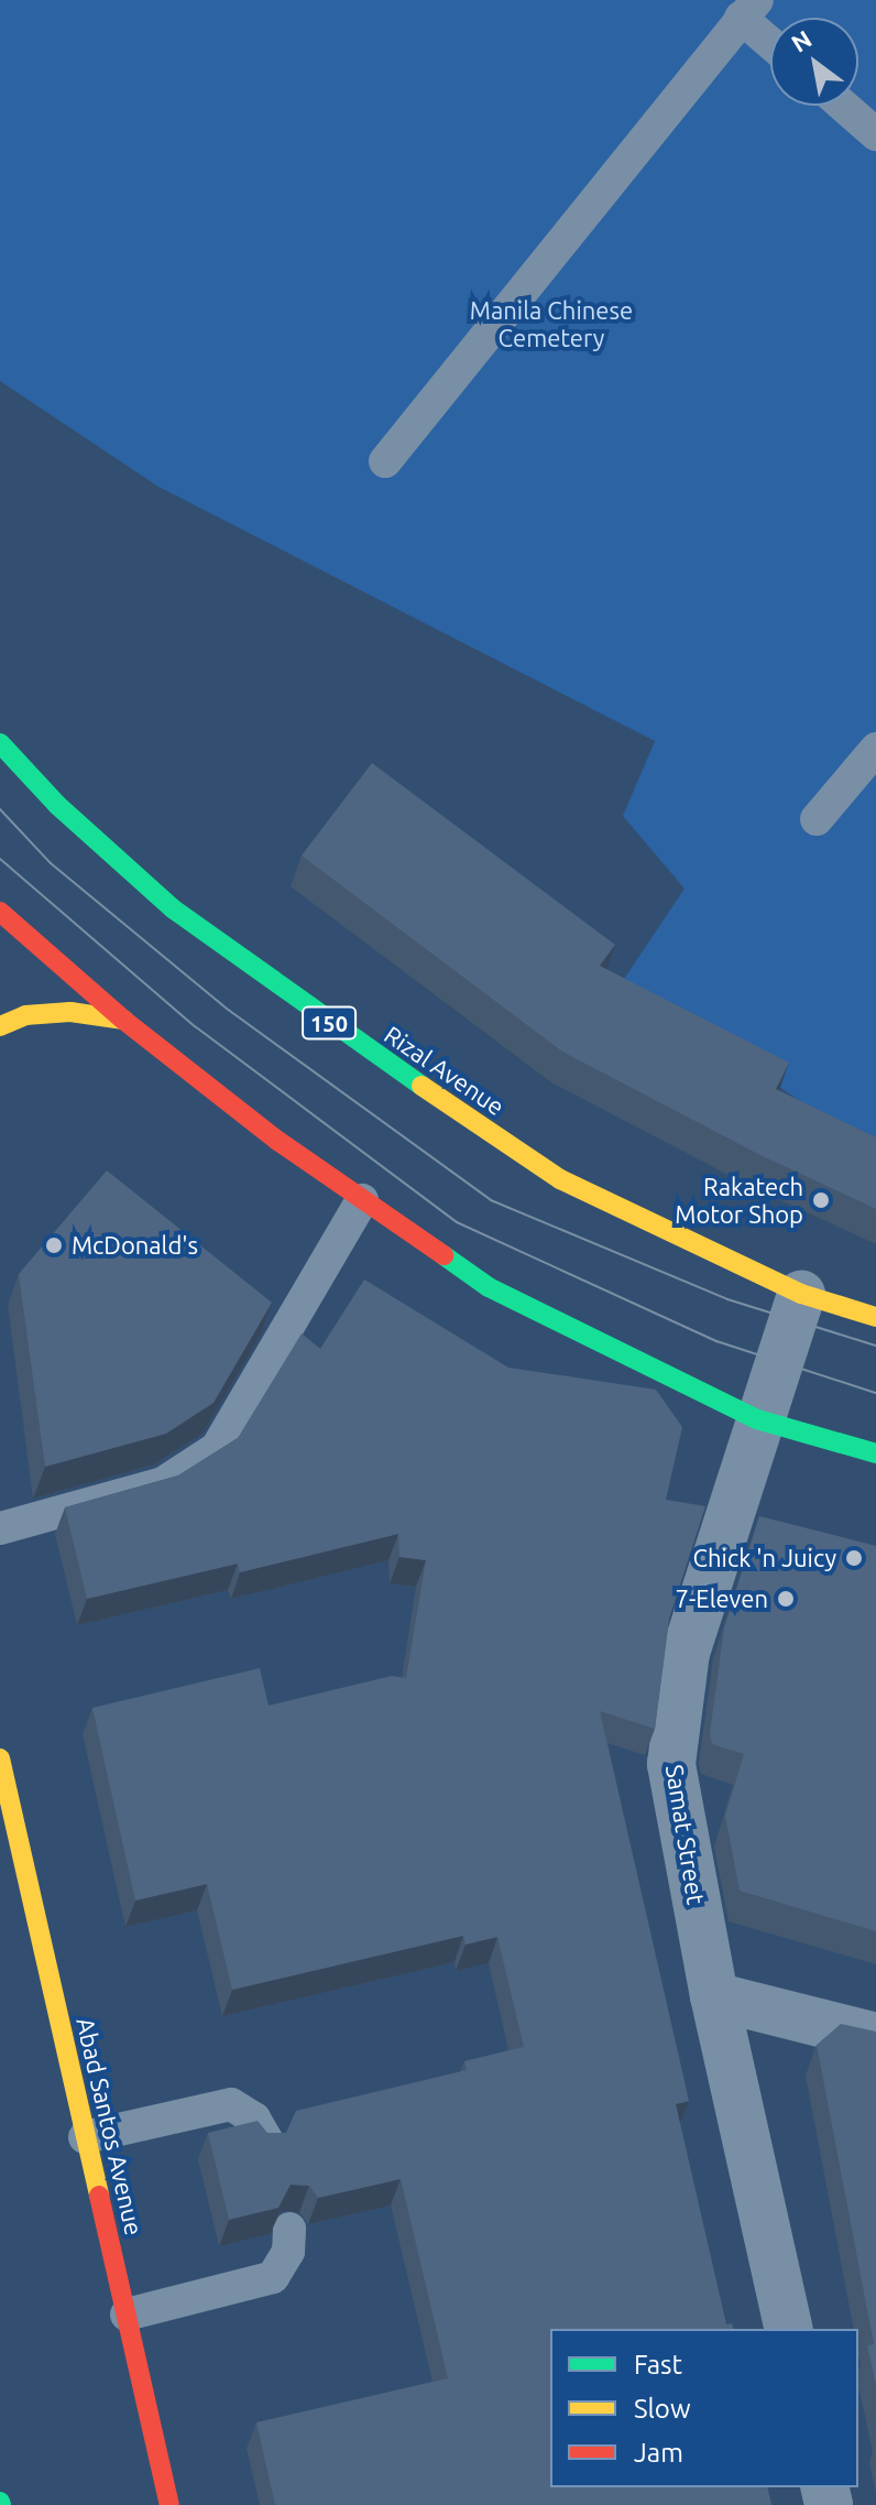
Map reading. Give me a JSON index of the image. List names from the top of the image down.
{
  "streets": {
    "main road": ["150", "Rizal Avenue", "Abad Santos Avenue"],
    "street": ["Samat Street"]
  },
  "crossings": [
    ["Rizal Avenue", "Samat Street"]
  ],
  "parks": ["Manila Chinese Cemetery"],
  "places": [
    "Rakatech Motor Shop",
    "McDonald's",
    "Chick 'n Juicy",
    "7-Eleven"
  ],
  "legend": ["Fast", "Slow", "Jam"],
  "north": "top left"
}
